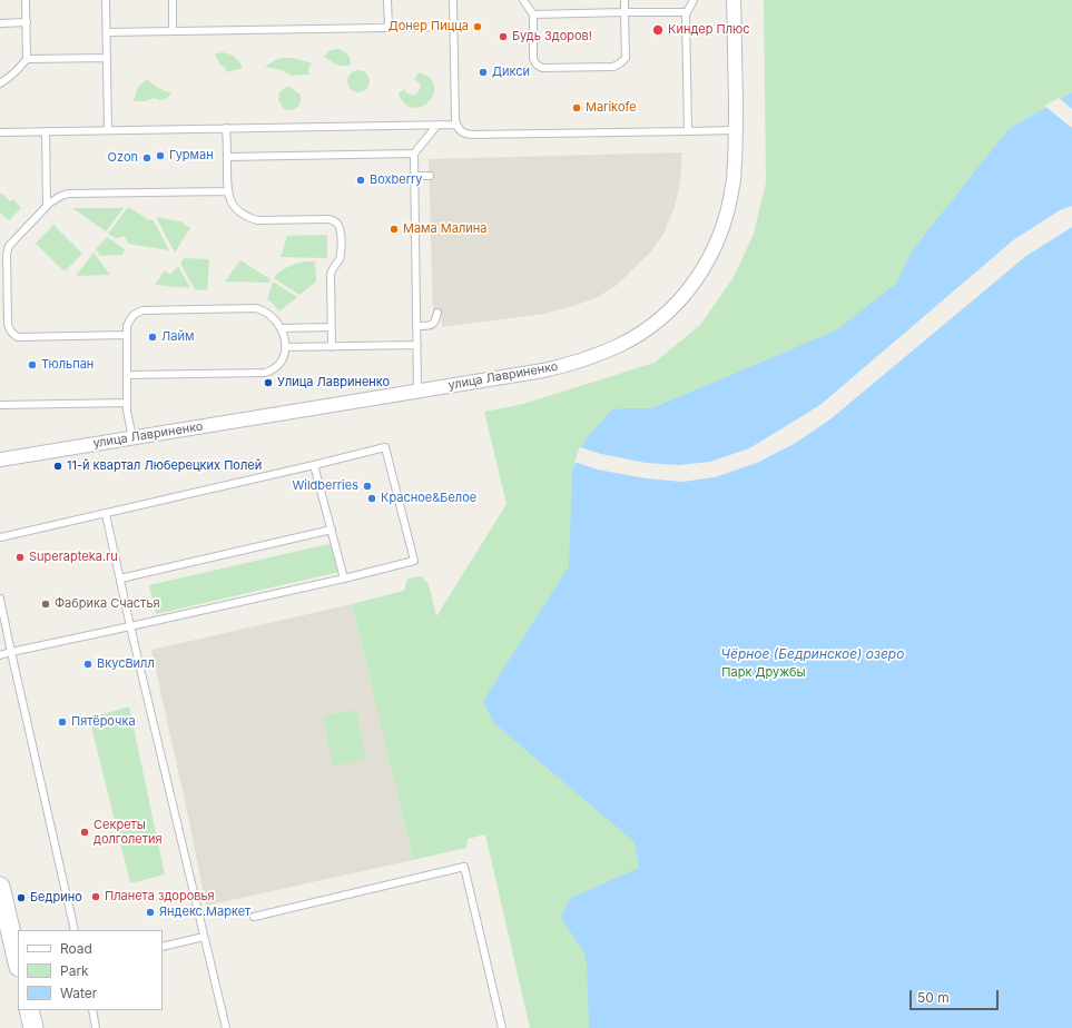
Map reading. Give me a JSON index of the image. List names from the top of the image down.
{
  "streets": {
    "street": ["улица Лавриненко"]
  },
  "water": ["Чёрное (Бедринское) озеро"],
  "parks": ["Парк Дружбы"],
  "places": [
    "Донер Пицца",
    "Киндер Плюс",
    "Будь Здоров!",
    "Дикси",
    "Marikofe",
    "Гурман",
    "Ozon",
    "Boxberry",
    "Мама Малина",
    "Лайм",
    "Тюльпан",
    "Улица Лавриненко",
    "11-й квартал Люберецких Полей",
    "Wildberries",
    "Красное&Белое",
    "Superapteka.ru",
    "Фабрика Счастья",
    "ВкусВилл",
    "Пятёрочка",
    "Секреты долголетия",
    "Планета здоровья",
    "Бедрино",
    "Яндекс.Маркет"
  ],
  "legend": ["Road", "Park", "Water"],
  "scale_bar": "50 m"
}
